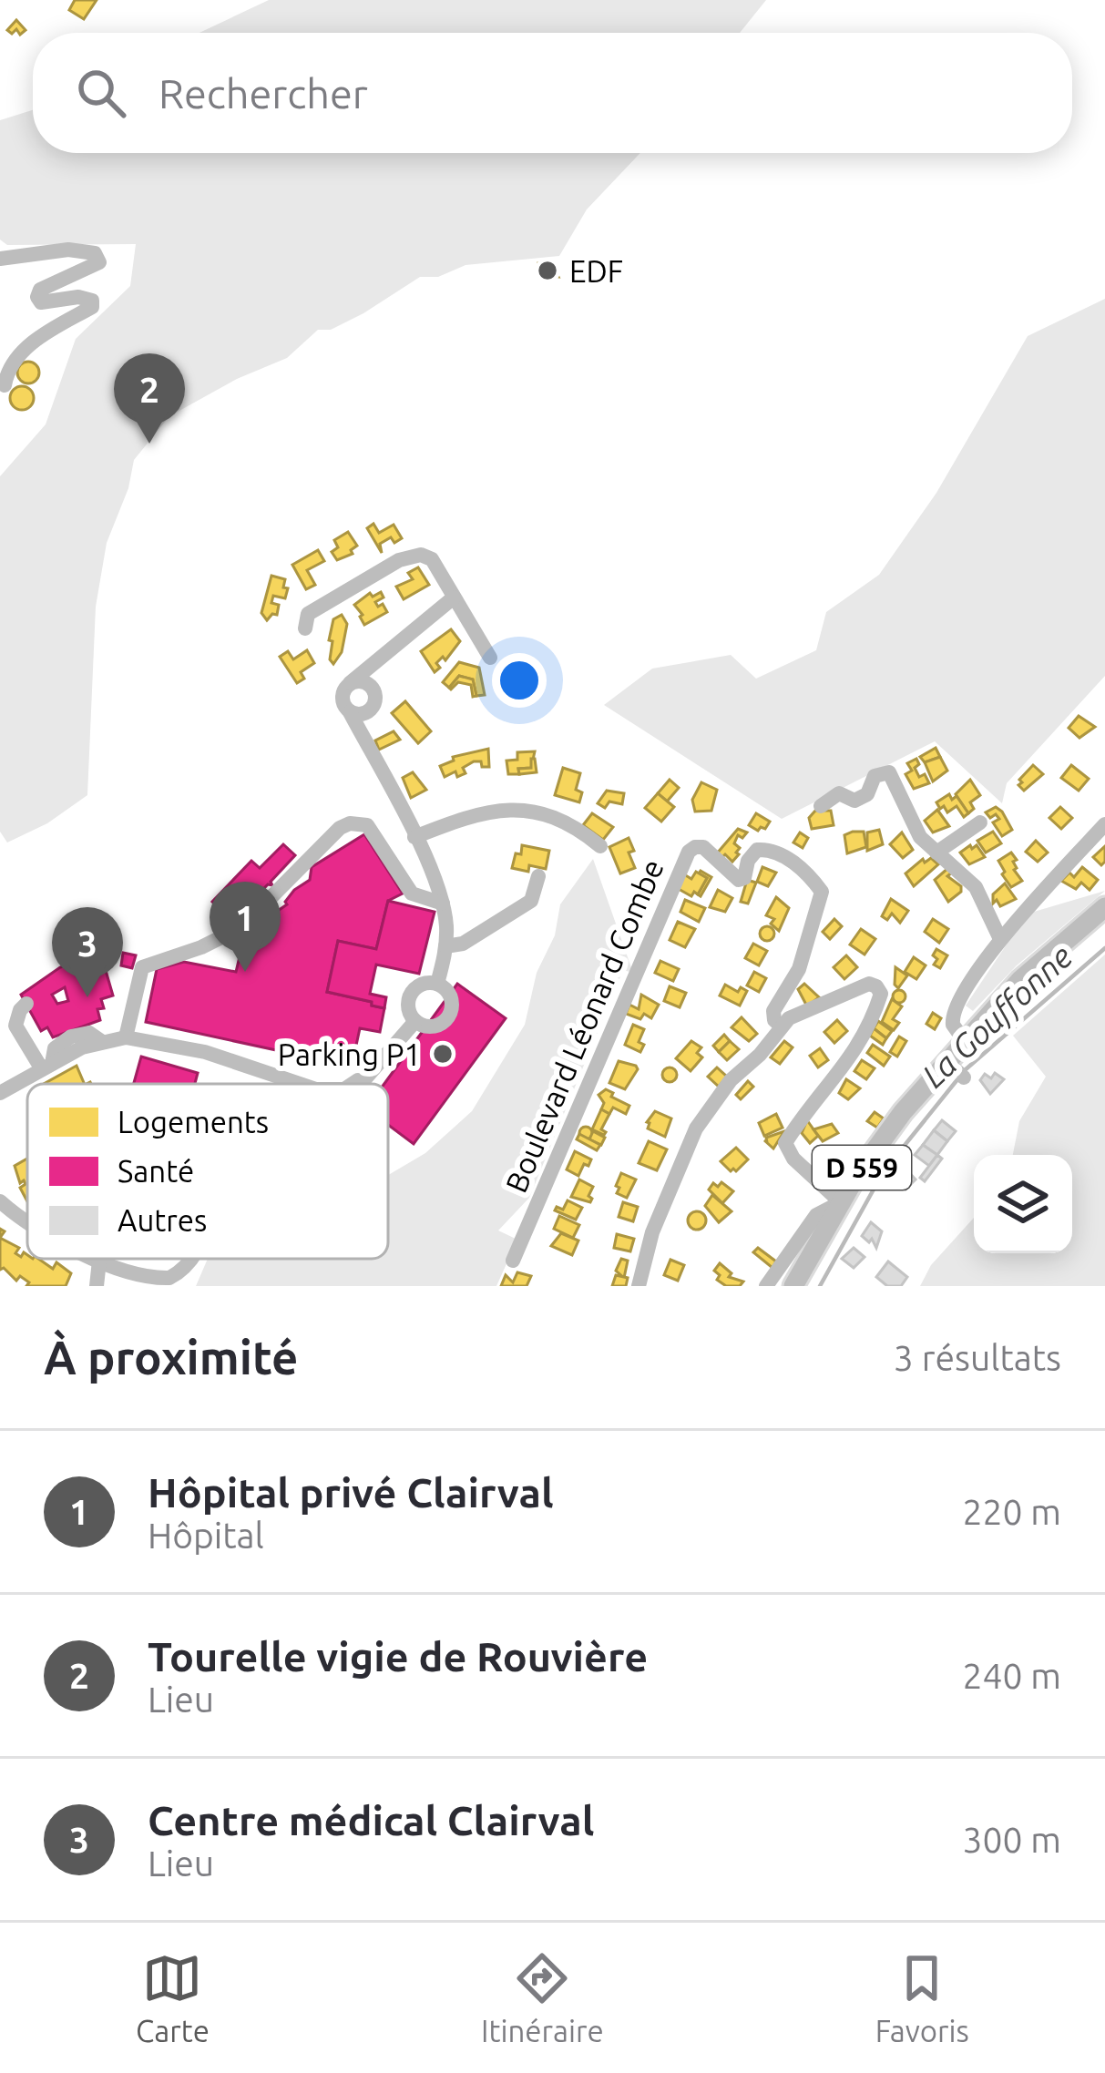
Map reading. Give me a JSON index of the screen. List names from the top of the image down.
{
  "streets": {
    "main road": ["D 559"],
    "street": ["Boulevard Léonard Combe"]
  },
  "water": ["La Gouffonne"],
  "places": ["EDF", "Parking P1"],
  "legend": ["Logements", "Santé", "Autres"],
  "page": {
    "search": "Rechercher",
    "pins": ["2", "1", "3"],
    "heading": ["À proximité", "3 résultats"],
    "list": [
      {
        "mark": "1",
        "name": "Hôpital privé Clairval",
        "note": "Hôpital",
        "value": "220 m"
      },
      {
        "mark": "2",
        "name": "Tourelle vigie de Rouvière",
        "note": "Lieu",
        "value": "240 m"
      },
      {
        "mark": "3",
        "name": "Centre médical Clairval",
        "note": "Lieu",
        "value": "300 m"
      }
    ],
    "nav": ["Carte", "Itinéraire", "Favoris"]
  }
}
